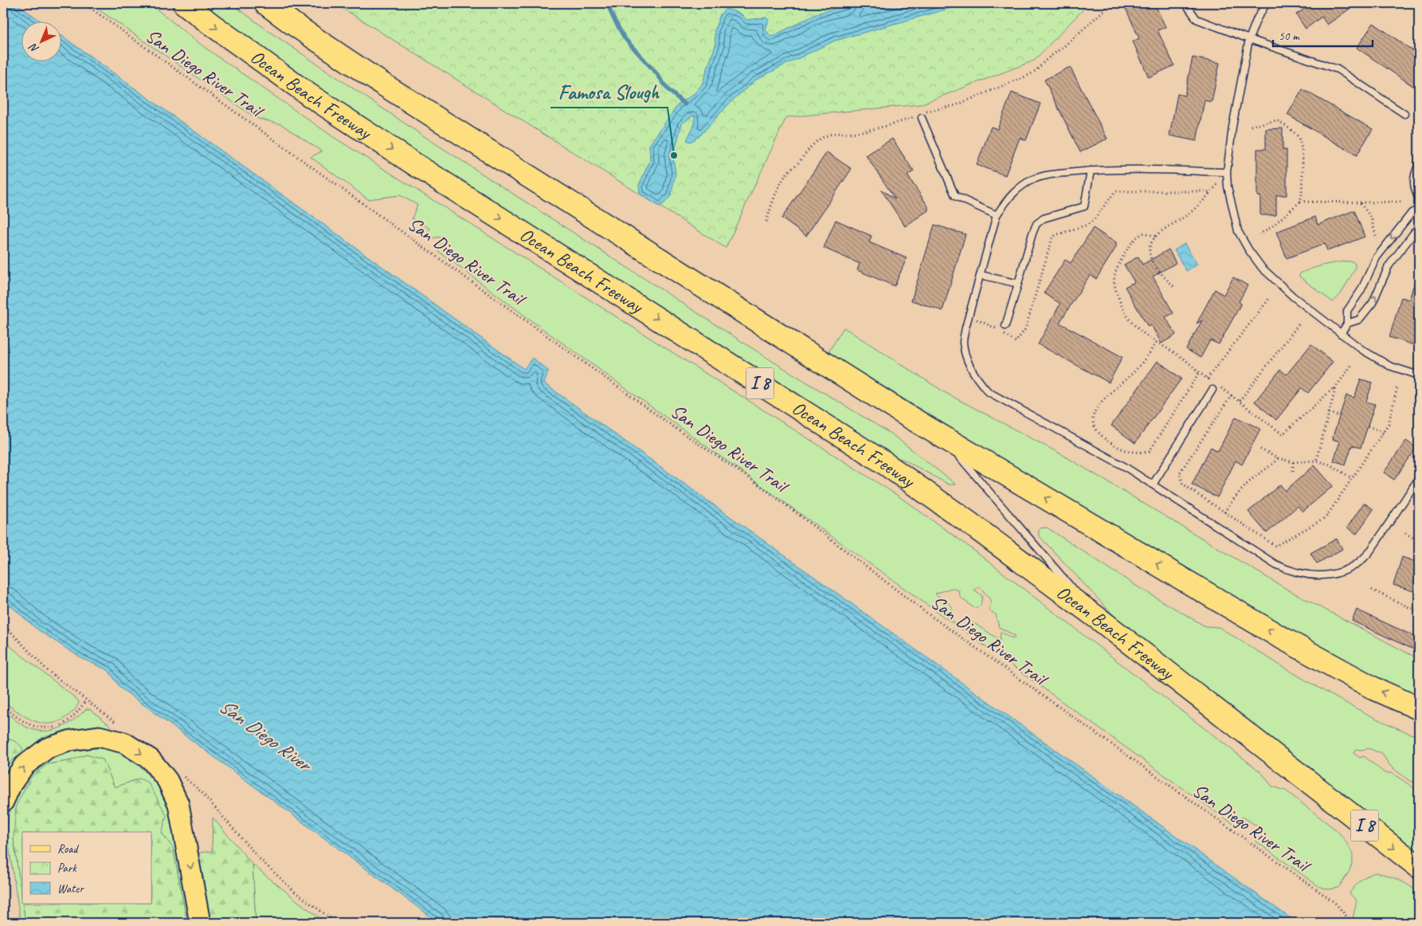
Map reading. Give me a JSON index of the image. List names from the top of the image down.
{
  "streets": {
    "highway": ["Ocean Beach Freeway", "I 8"],
    "path": ["San Diego River Trail"]
  },
  "water": ["San Diego River"],
  "places": ["Famosa Slough"],
  "legend": ["Road", "Park", "Water"],
  "scale_bar": "50 m",
  "north": "bottom left"
}
